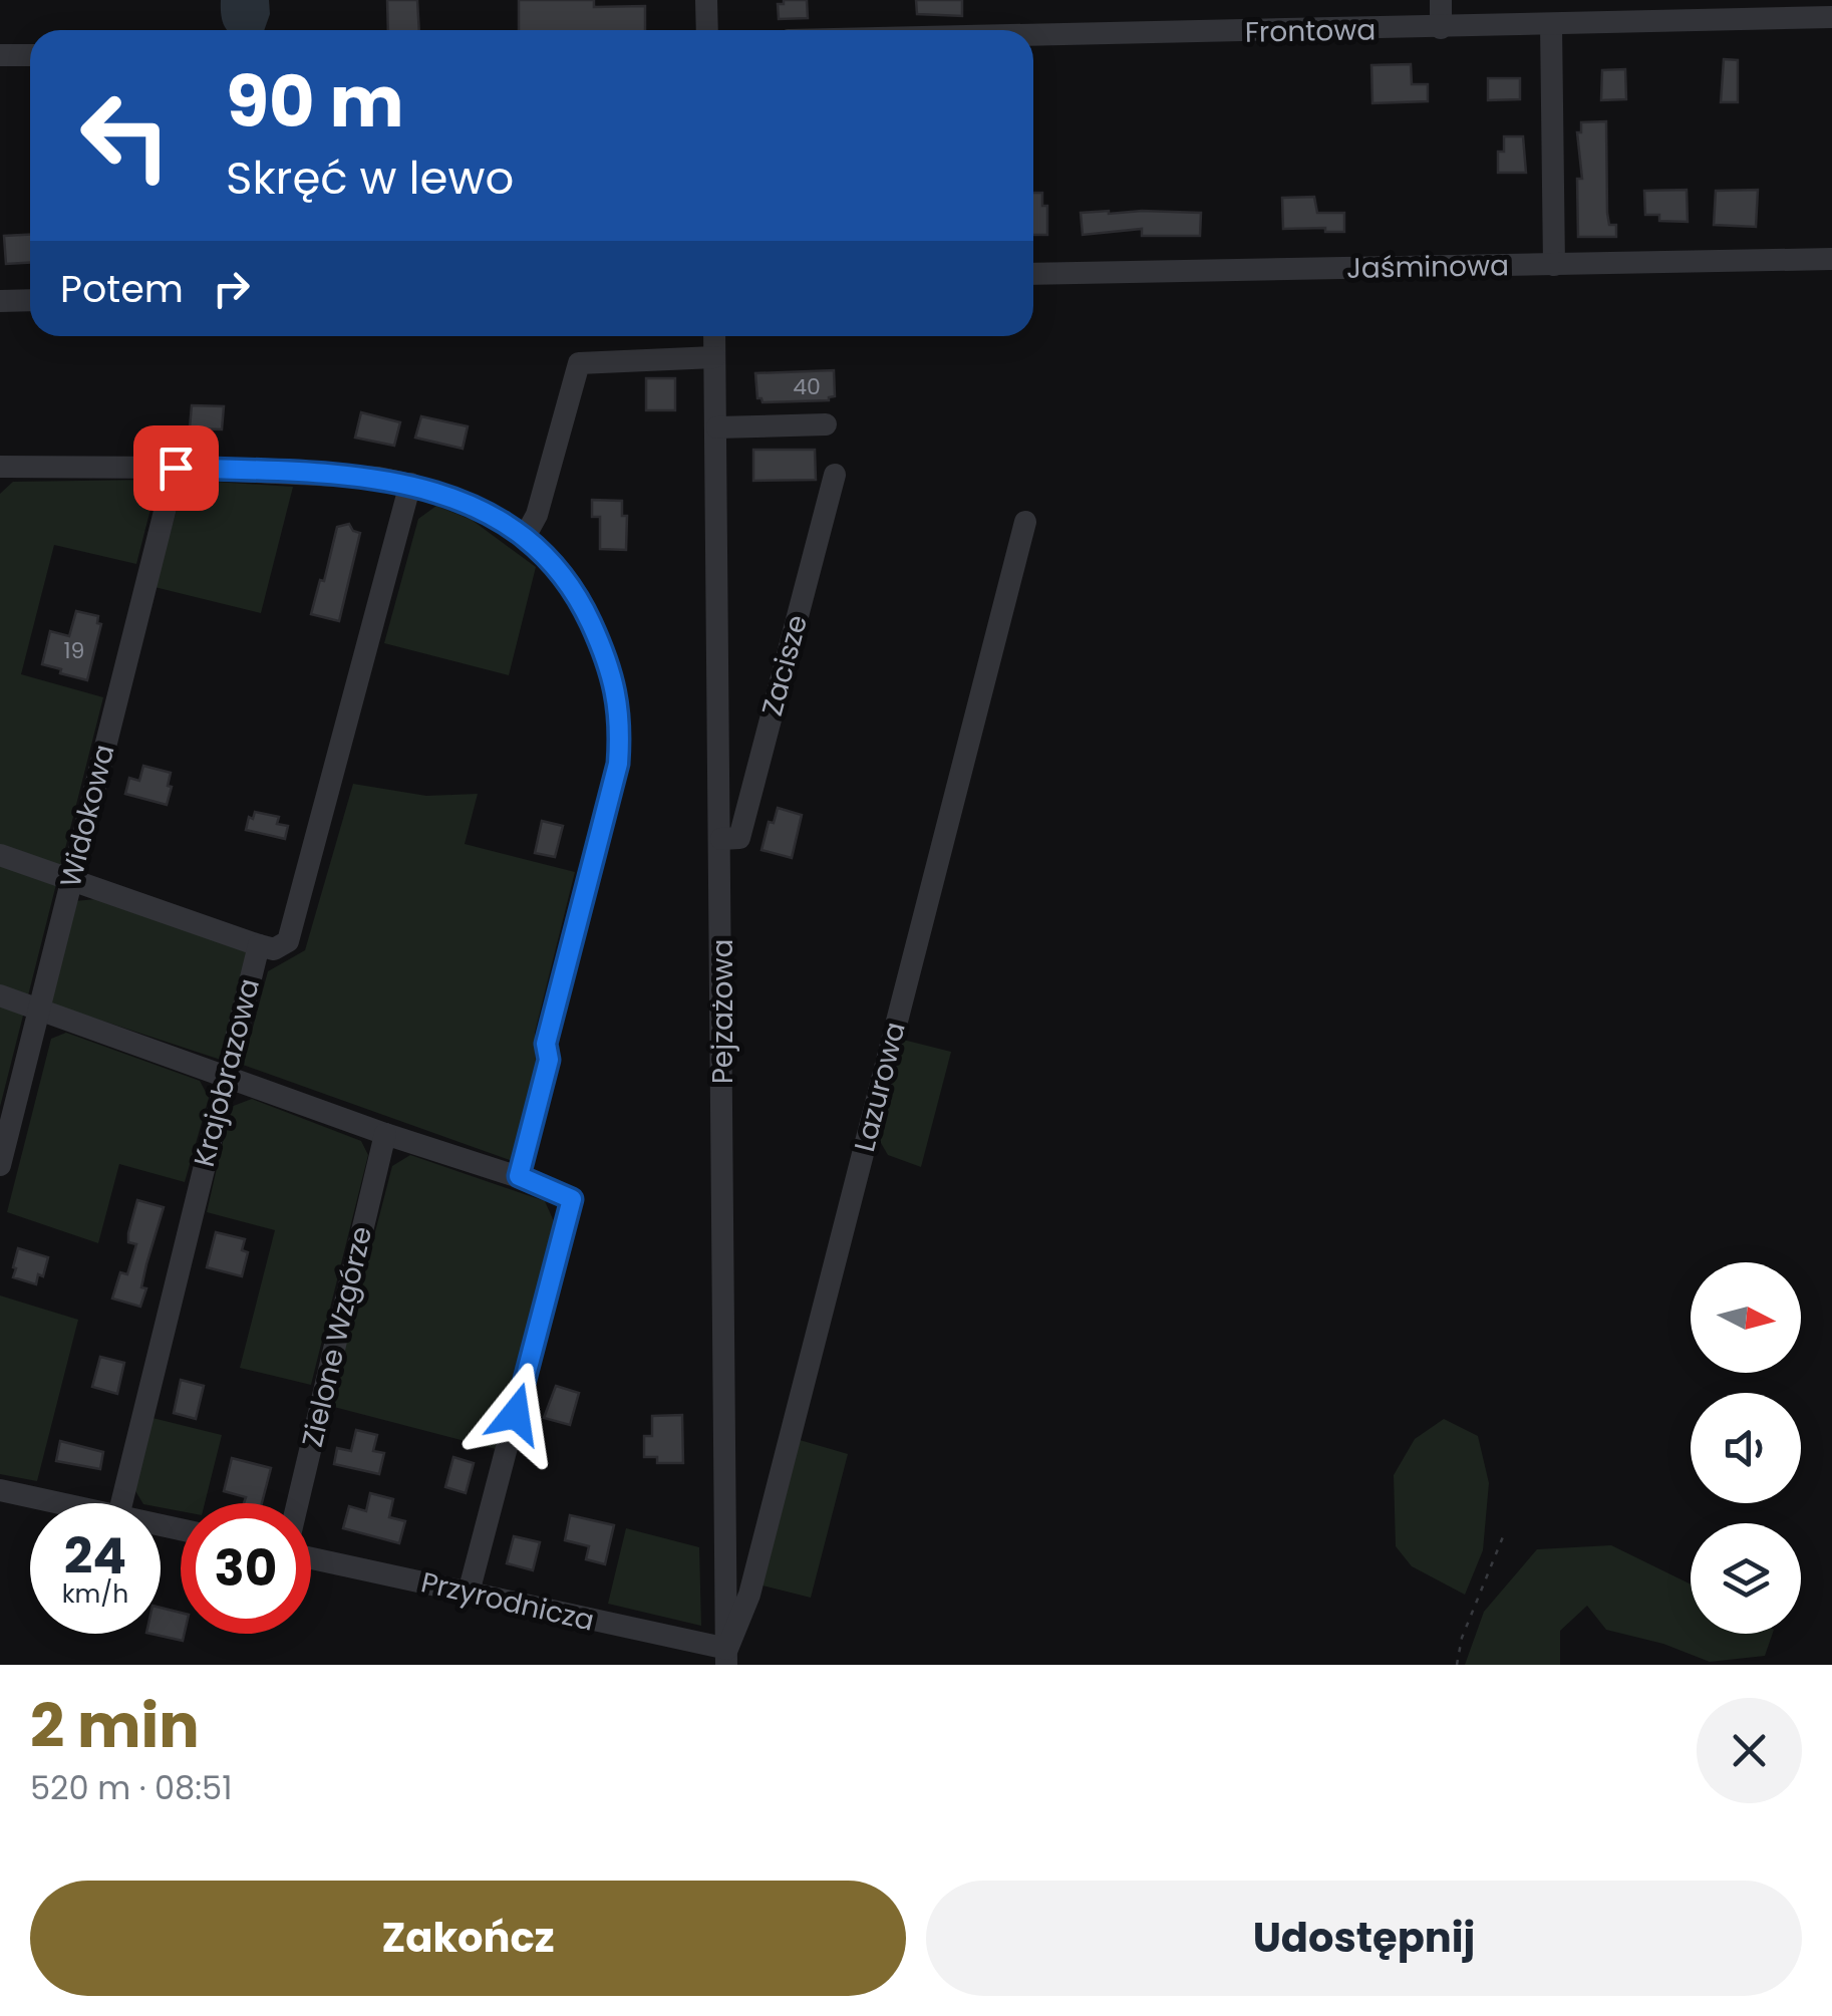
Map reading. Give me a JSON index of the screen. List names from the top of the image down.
{
  "streets": {
    "street": [
      "Frontowa",
      "Jaśminowa",
      "Zacisze",
      "Widokowa",
      "Pejzażowa",
      "Krajobrazowa",
      "Lazurowa",
      "Zielone Wzgórze",
      "Przyrodnicza"
    ]
  },
  "crossings": [
    ["Zacisze", "Pejzażowa"],
    ["Pejzażowa", "Lazurowa"],
    ["Pejzażowa", "Przyrodnicza"],
    ["Lazurowa", "Przyrodnicza"]
  ],
  "house_numbers": ["40", "19"],
  "north": "right",
  "page": {
    "turn": ["90 m", "Skręć w lewo"],
    "then": "Potem",
    "speed": "24 km/h",
    "limit": "30",
    "heading": ["2 min", "520 m · 08:51"],
    "buttons": ["Zakończ", "Udostępnij"]
  }
}
